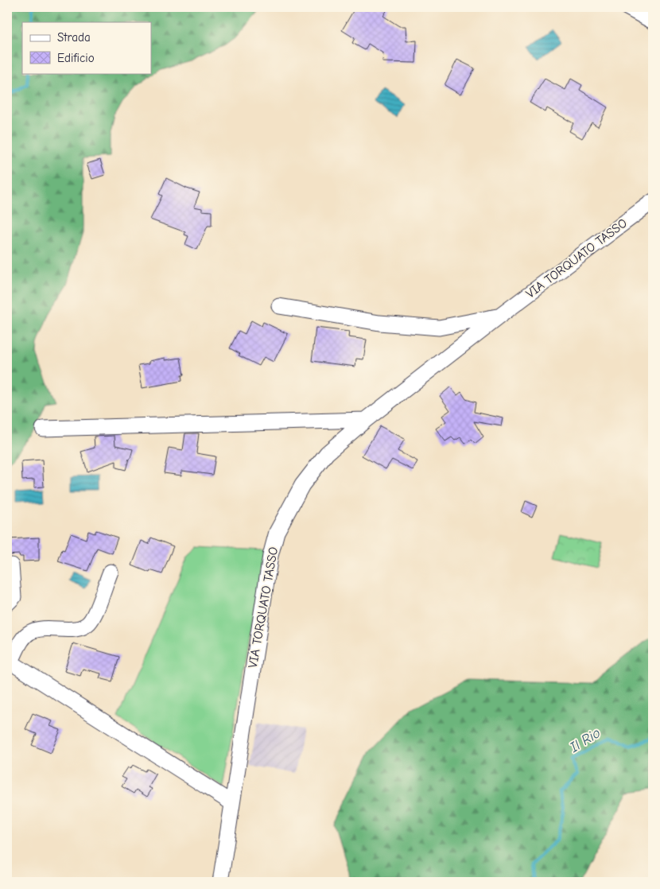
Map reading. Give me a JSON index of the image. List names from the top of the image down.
{
  "streets": {
    "street": ["VIA TORQUATO TASSO"]
  },
  "water": ["Il Rio"],
  "legend": ["Strada", "Edificio"]
}
